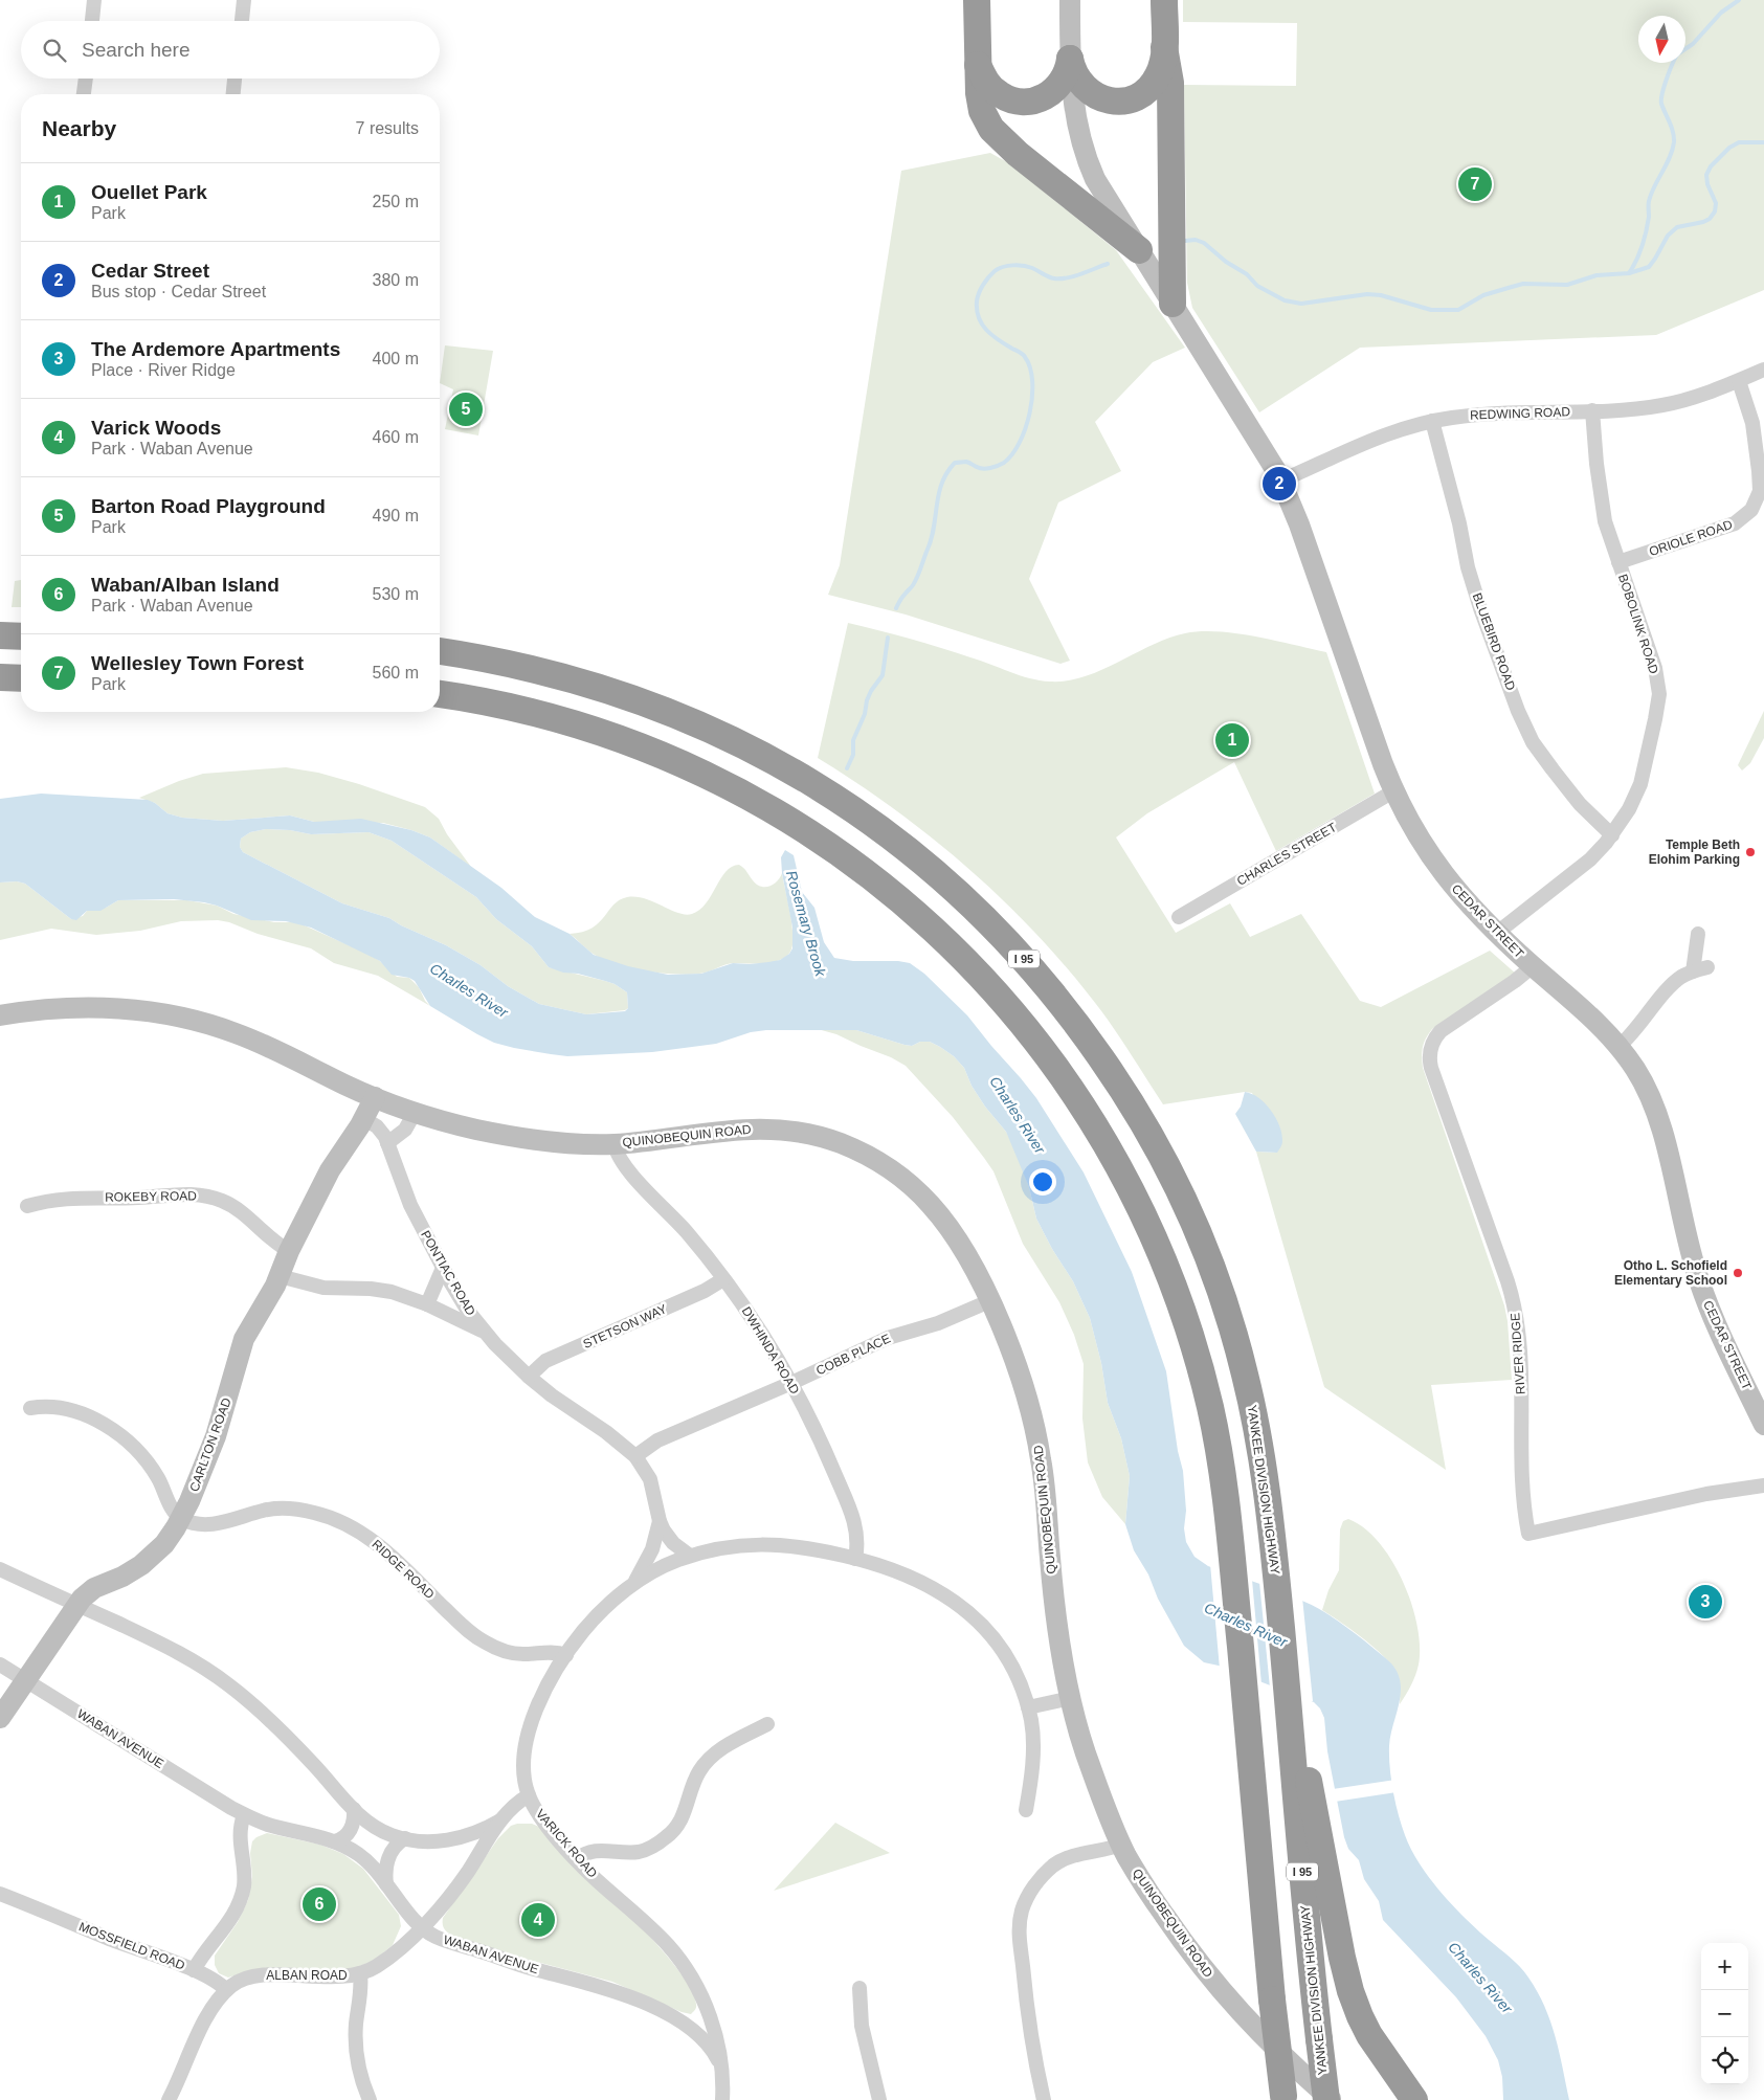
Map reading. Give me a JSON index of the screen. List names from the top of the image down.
{
  "streets": {
    "highway": ["I 95", "YANKEE DIVISION HIGHWAY"],
    "main road": ["CEDAR STREET", "QUINOBEQUIN ROAD", "CARLTON ROAD"],
    "street": [
      "REDWING ROAD",
      "ORIOLE ROAD",
      "BOBOLINK ROAD",
      "BLUEBIRD ROAD",
      "CHARLES STREET",
      "ROKEBY ROAD",
      "PONTIAC ROAD",
      "STETSON WAY",
      "DWHINDA ROAD",
      "RIVER RIDGE",
      "COBB PLACE",
      "RIDGE ROAD",
      "WABAN AVENUE",
      "VARICK ROAD",
      "MOSSFIELD ROAD",
      "ALBAN ROAD"
    ]
  },
  "crossings": [
    ["REDWING ROAD", "ORIOLE ROAD"],
    ["REDWING ROAD", "BOBOLINK ROAD"],
    ["REDWING ROAD", "BLUEBIRD ROAD"],
    ["REDWING ROAD", "CEDAR STREET"],
    ["ORIOLE ROAD", "BOBOLINK ROAD"],
    ["BOBOLINK ROAD", "BLUEBIRD ROAD"],
    ["BOBOLINK ROAD", "CEDAR STREET"],
    ["CHARLES STREET", "CEDAR STREET"],
    ["CEDAR STREET", "RIVER RIDGE"],
    ["QUINOBEQUIN ROAD", "DWHINDA ROAD"],
    ["QUINOBEQUIN ROAD", "COBB PLACE"],
    ["QUINOBEQUIN ROAD", "CARLTON ROAD"],
    ["ROKEBY ROAD", "CARLTON ROAD"],
    ["PONTIAC ROAD", "STETSON WAY"],
    ["PONTIAC ROAD", "COBB PLACE"],
    ["PONTIAC ROAD", "CARLTON ROAD"],
    ["PONTIAC ROAD", "VARICK ROAD"],
    ["STETSON WAY", "DWHINDA ROAD"],
    ["DWHINDA ROAD", "COBB PLACE"],
    ["DWHINDA ROAD", "VARICK ROAD"],
    ["CARLTON ROAD", "RIDGE ROAD"],
    ["CARLTON ROAD", "WABAN AVENUE"],
    ["RIDGE ROAD", "VARICK ROAD"],
    ["WABAN AVENUE", "VARICK ROAD"],
    ["WABAN AVENUE", "MOSSFIELD ROAD"],
    ["WABAN AVENUE", "ALBAN ROAD"],
    ["VARICK ROAD", "ALBAN ROAD"]
  ],
  "water": ["Rosemary Brook", "Charles River"],
  "places": ["Temple Beth Elohim Parking", "Otho L. Schofield Elementary School"],
  "north": "bottom",
  "page": {
    "search": "Search here",
    "heading": ["Nearby", "7 results"],
    "list": [
      {
        "mark": "1",
        "name": "Ouellet Park",
        "note": "Park",
        "value": "250 m"
      },
      {
        "mark": "2",
        "name": "Cedar Street",
        "note": "Bus stop · Cedar Street",
        "value": "380 m"
      },
      {
        "mark": "3",
        "name": "The Ardemore Apartments",
        "note": "Place · River Ridge",
        "value": "400 m"
      },
      {
        "mark": "4",
        "name": "Varick Woods",
        "note": "Park · Waban Avenue",
        "value": "460 m"
      },
      {
        "mark": "5",
        "name": "Barton Road Playground",
        "note": "Park",
        "value": "490 m"
      },
      {
        "mark": "6",
        "name": "Waban/Alban Island",
        "note": "Park · Waban Avenue",
        "value": "530 m"
      },
      {
        "mark": "7",
        "name": "Wellesley Town Forest",
        "note": "Park",
        "value": "560 m"
      }
    ],
    "pins": [
      "7",
      "5",
      "2",
      "1",
      "3",
      "6",
      "4"
    ],
    "map_buttons": ["+", "−"]
  }
}
